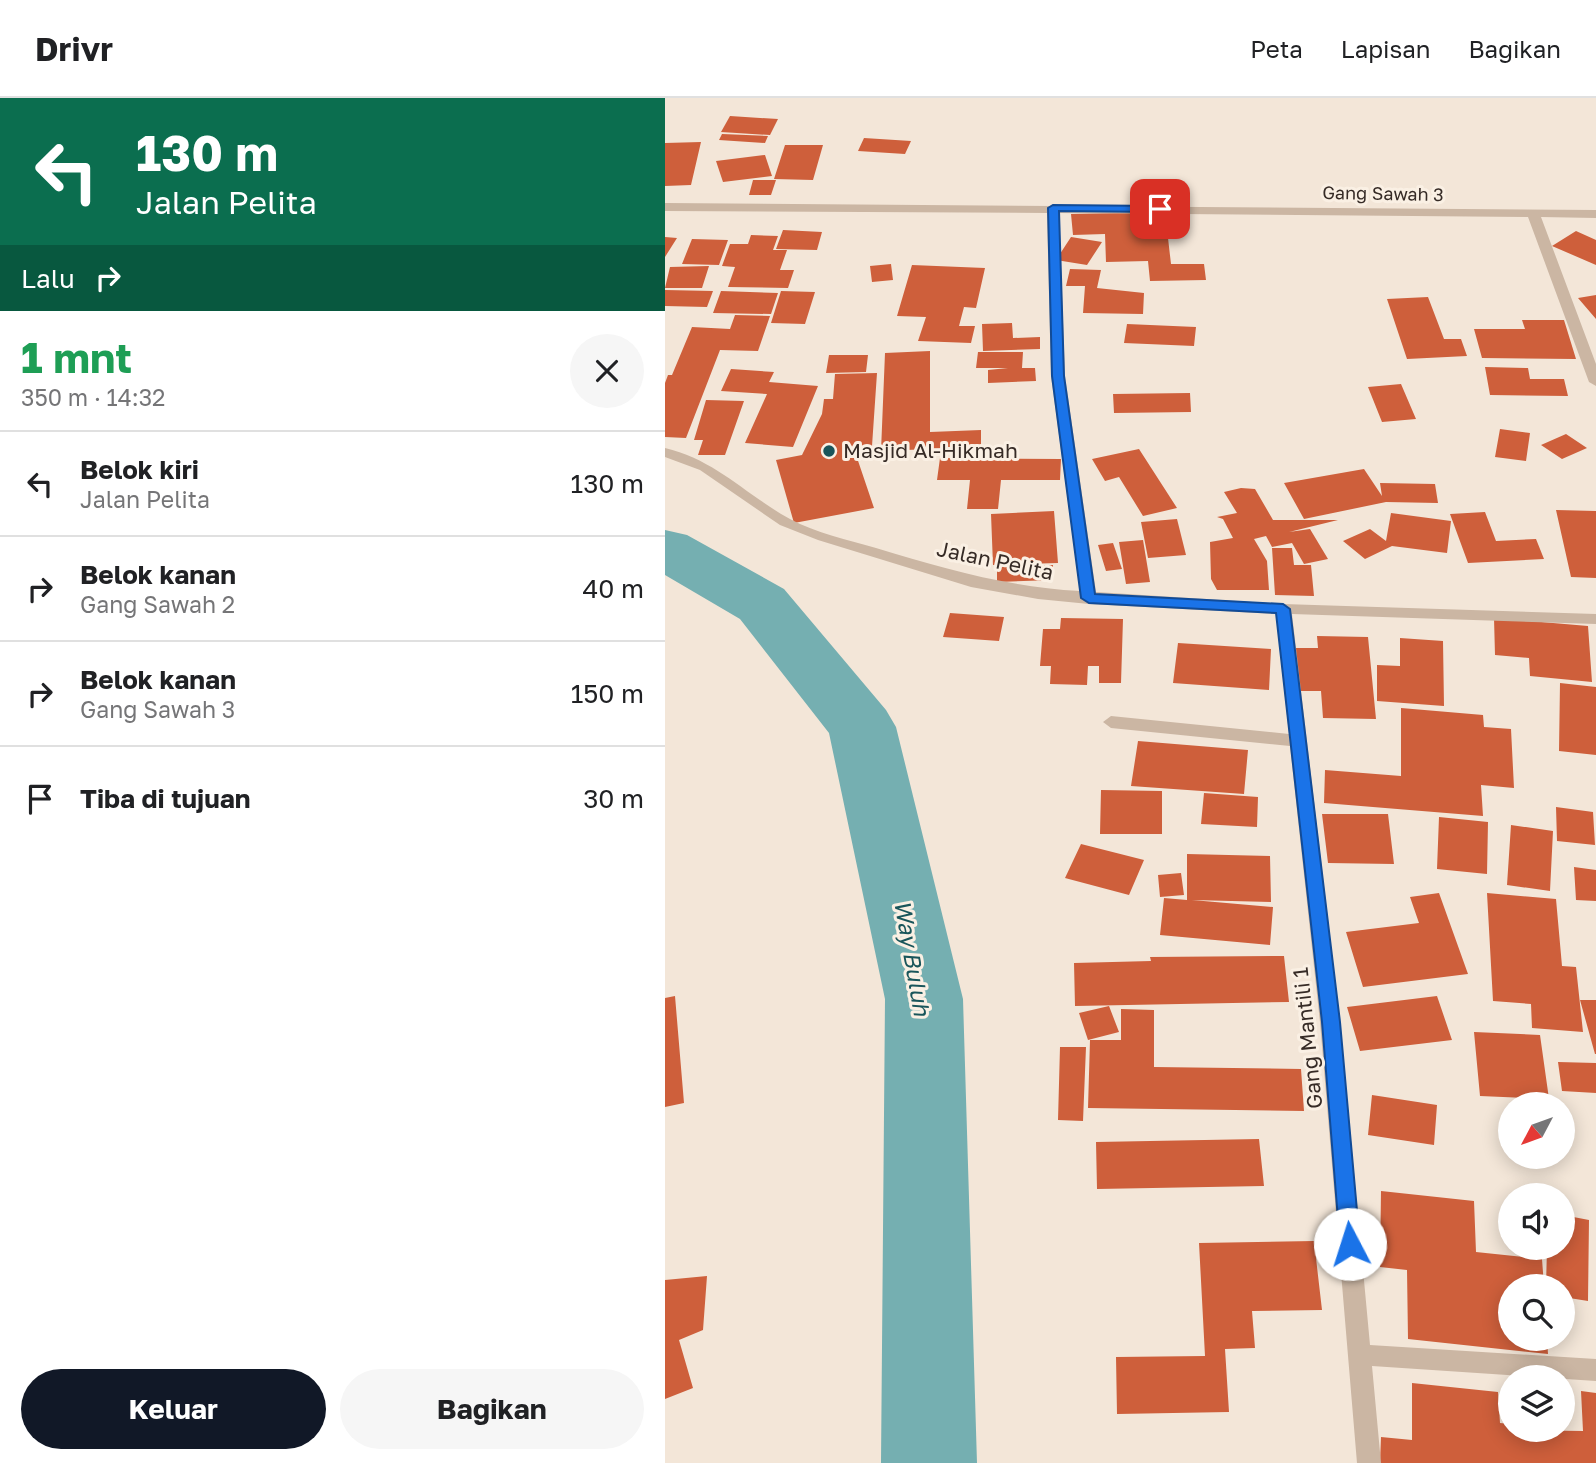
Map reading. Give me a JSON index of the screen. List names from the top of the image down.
{
  "streets": {
    "street": ["Gang Sawah 3", "Jalan Pelita", "Gang Mantili 1"]
  },
  "crossings": [
    ["Jalan Pelita", "Gang Mantili 1"]
  ],
  "water": ["Way Buluh"],
  "places": ["Masjid Al-Hikmah"],
  "north": "bottom left",
  "page": {
    "header": "Drivr",
    "nav": ["Peta", "Lapisan", "Bagikan"],
    "turn": ["130 m", "Jalan Pelita"],
    "then": "Lalu",
    "heading": ["1 mnt", "350 m · 14:32"],
    "list": [
      {
        "name": "Belok kiri",
        "note": "Jalan Pelita",
        "value": "130 m"
      },
      {
        "name": "Belok kanan",
        "note": "Gang Sawah 2",
        "value": "40 m"
      },
      {
        "name": "Belok kanan",
        "note": "Gang Sawah 3",
        "value": "150 m"
      },
      {
        "name": "Tiba di tujuan",
        "value": "30 m"
      }
    ],
    "buttons": ["Keluar", "Bagikan"]
  }
}
